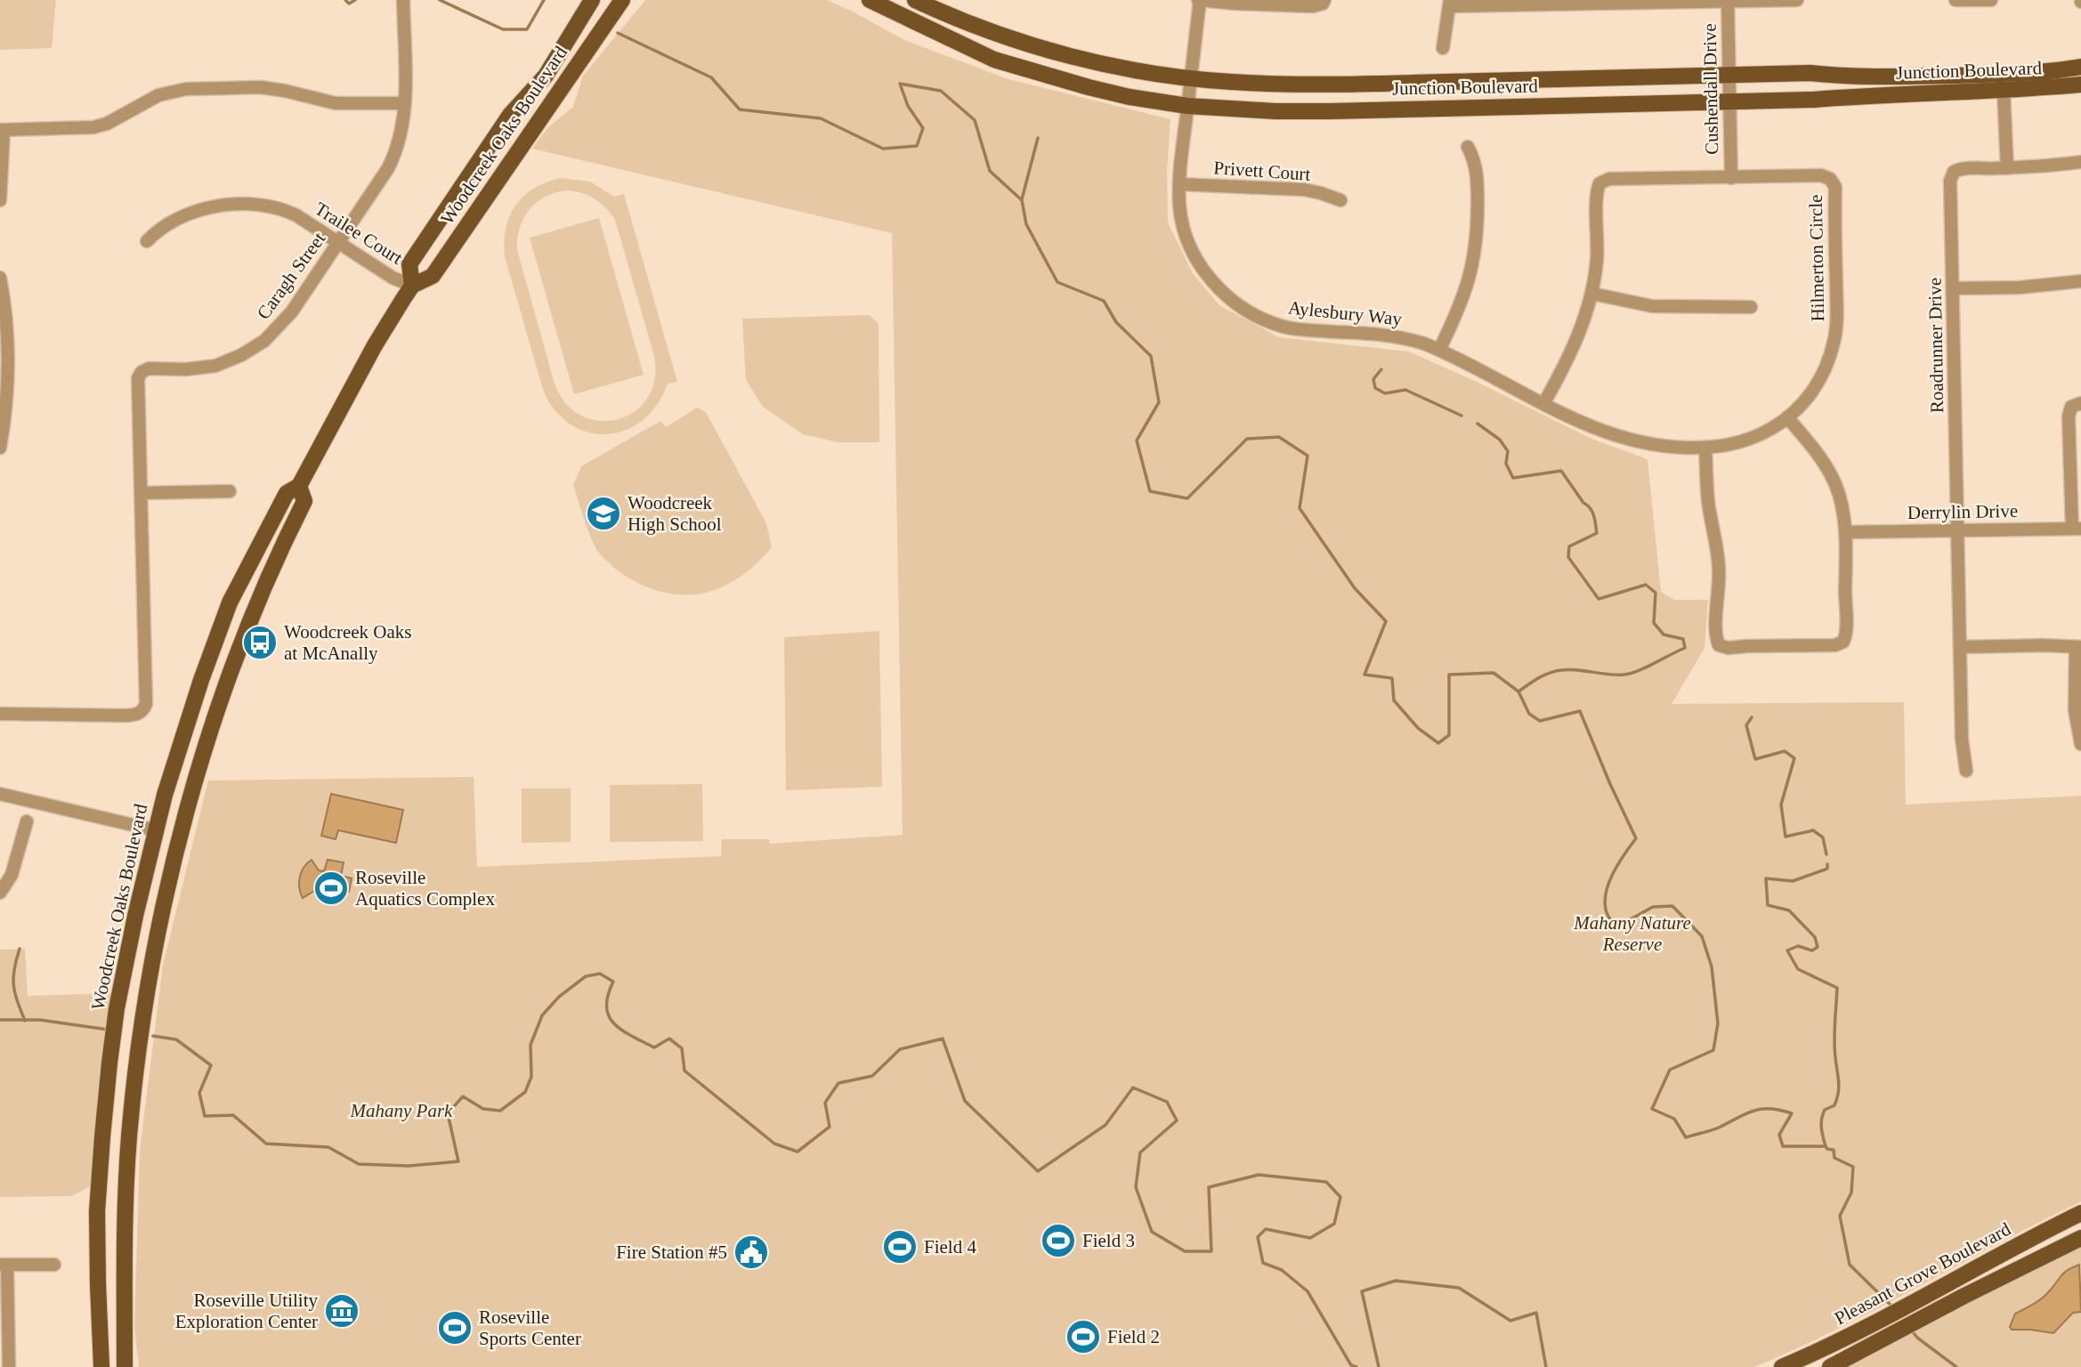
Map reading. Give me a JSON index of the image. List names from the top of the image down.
{
  "streets": {
    "main road": ["Junction Boulevard", "Woodcreek Oaks Boulevard", "Pleasant Grove Boulevard"],
    "street": [
      "Cushendall Drive",
      "Privett Court",
      "Trailee Court",
      "Hilmerton Circle",
      "Caragh Street",
      "Aylesbury Way",
      "Roadrunner Drive",
      "Derrylin Drive"
    ]
  },
  "crossings": [
    ["Junction Boulevard", "Cushendall Drive"],
    ["Junction Boulevard", "Aylesbury Way"],
    ["Cushendall Drive", "Hilmerton Circle"],
    ["Woodcreek Oaks Boulevard", "Trailee Court"],
    ["Privett Court", "Aylesbury Way"],
    ["Trailee Court", "Caragh Street"],
    ["Hilmerton Circle", "Aylesbury Way"],
    ["Roadrunner Drive", "Derrylin Drive"]
  ],
  "parks": ["Mahany Nature Reserve", "Mahany Park"],
  "places": {
    "school or university": ["Woodcreek High School"],
    "bus stop": ["Woodcreek Oaks at McAnally"],
    "sports": [
      "Roseville Aquatics Complex",
      "Field 3",
      "Field 4",
      "Roseville Sports Center",
      "Field 2"
    ],
    "public building": ["Fire Station #5"],
    "museum": ["Roseville Utility Exploration Center"]
  }
}
